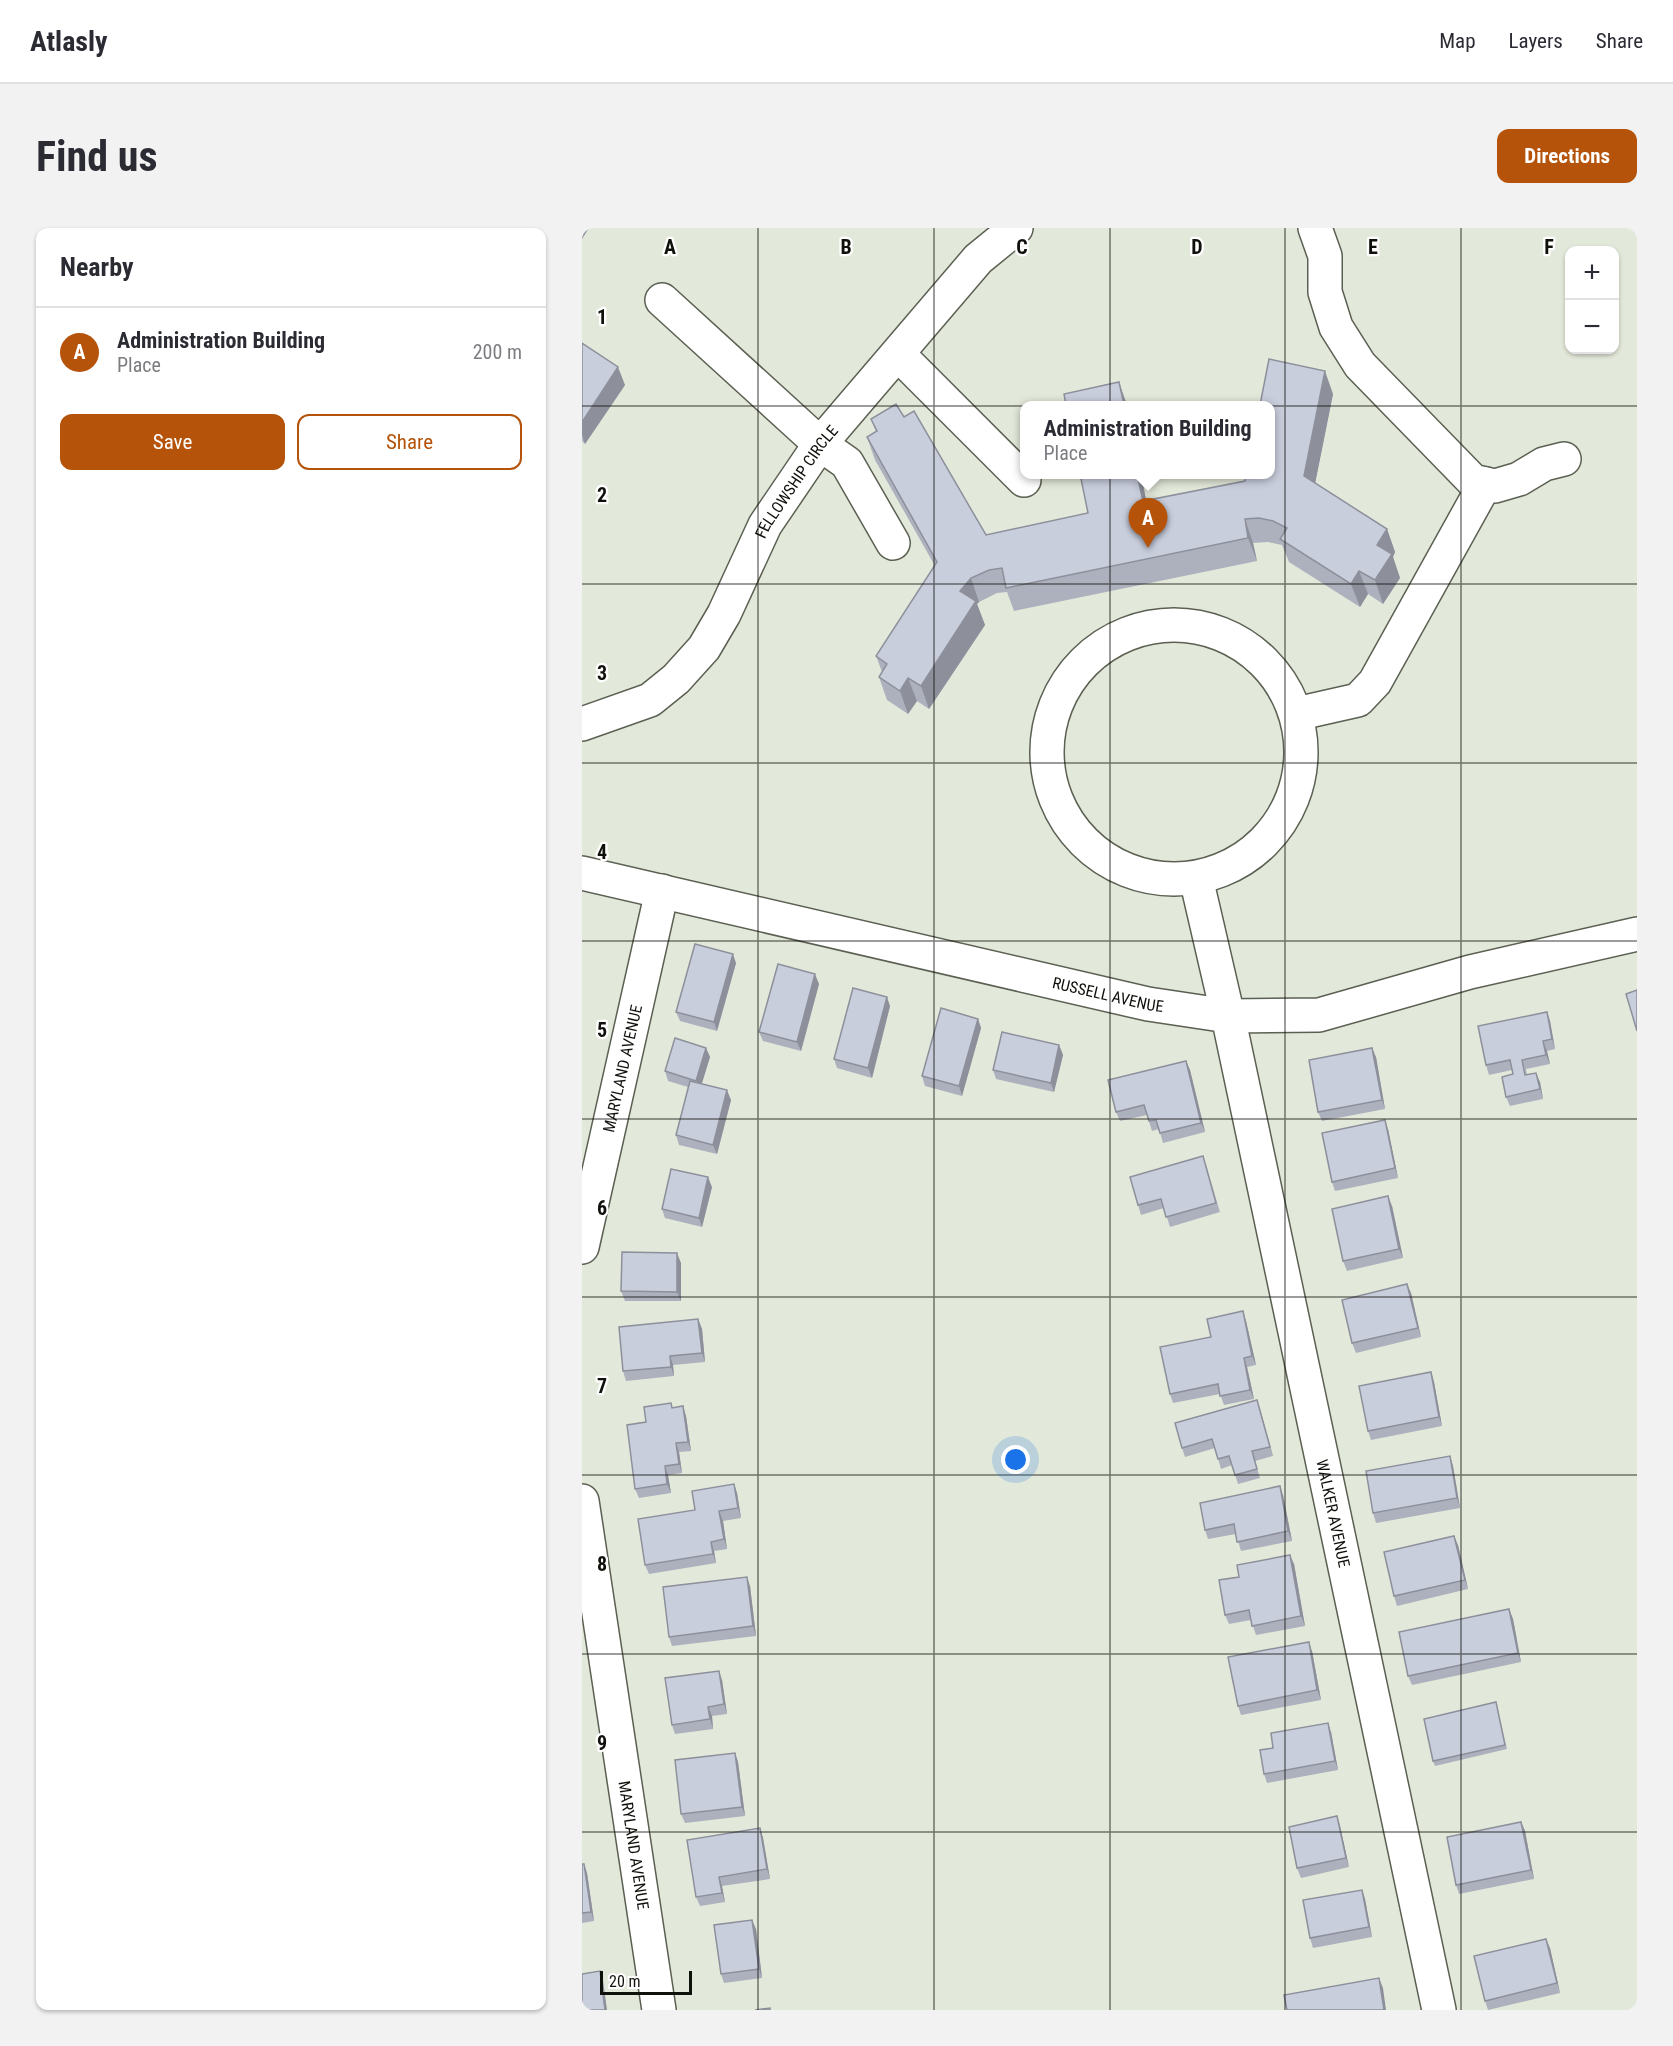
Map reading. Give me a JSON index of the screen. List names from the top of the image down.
{
  "streets": {
    "street": [
      "FELLOWSHIP CIRCLE",
      "RUSSELL AVENUE",
      "MARYLAND AVENUE",
      "WALKER AVENUE"
    ]
  },
  "crossings": [
    ["RUSSELL AVENUE", "MARYLAND AVENUE"],
    ["RUSSELL AVENUE", "WALKER AVENUE"]
  ],
  "scale_bar": "20 m",
  "page": {
    "header": "Atlasly",
    "nav": ["Map", "Layers", "Share"],
    "buttons": [
      "Directions",
      ["Save", "Share"]
    ],
    "title": "Find us",
    "heading": "Nearby",
    "map_buttons": ["+", "−"],
    "list": [
      {
        "mark": "A",
        "name": "Administration Building",
        "note": "Place",
        "value": "200 m"
      }
    ],
    "popup": ["Administration Building", "Place"],
    "pins": "A",
    "scale": "20 m"
  },
  "grid": {
    "columns": [
      "A",
      "B",
      "C",
      "D",
      "E",
      "F"
    ],
    "rows": [
      "1",
      "2",
      "3",
      "4",
      "5",
      "6",
      "7",
      "8",
      "9"
    ]
  }
}
